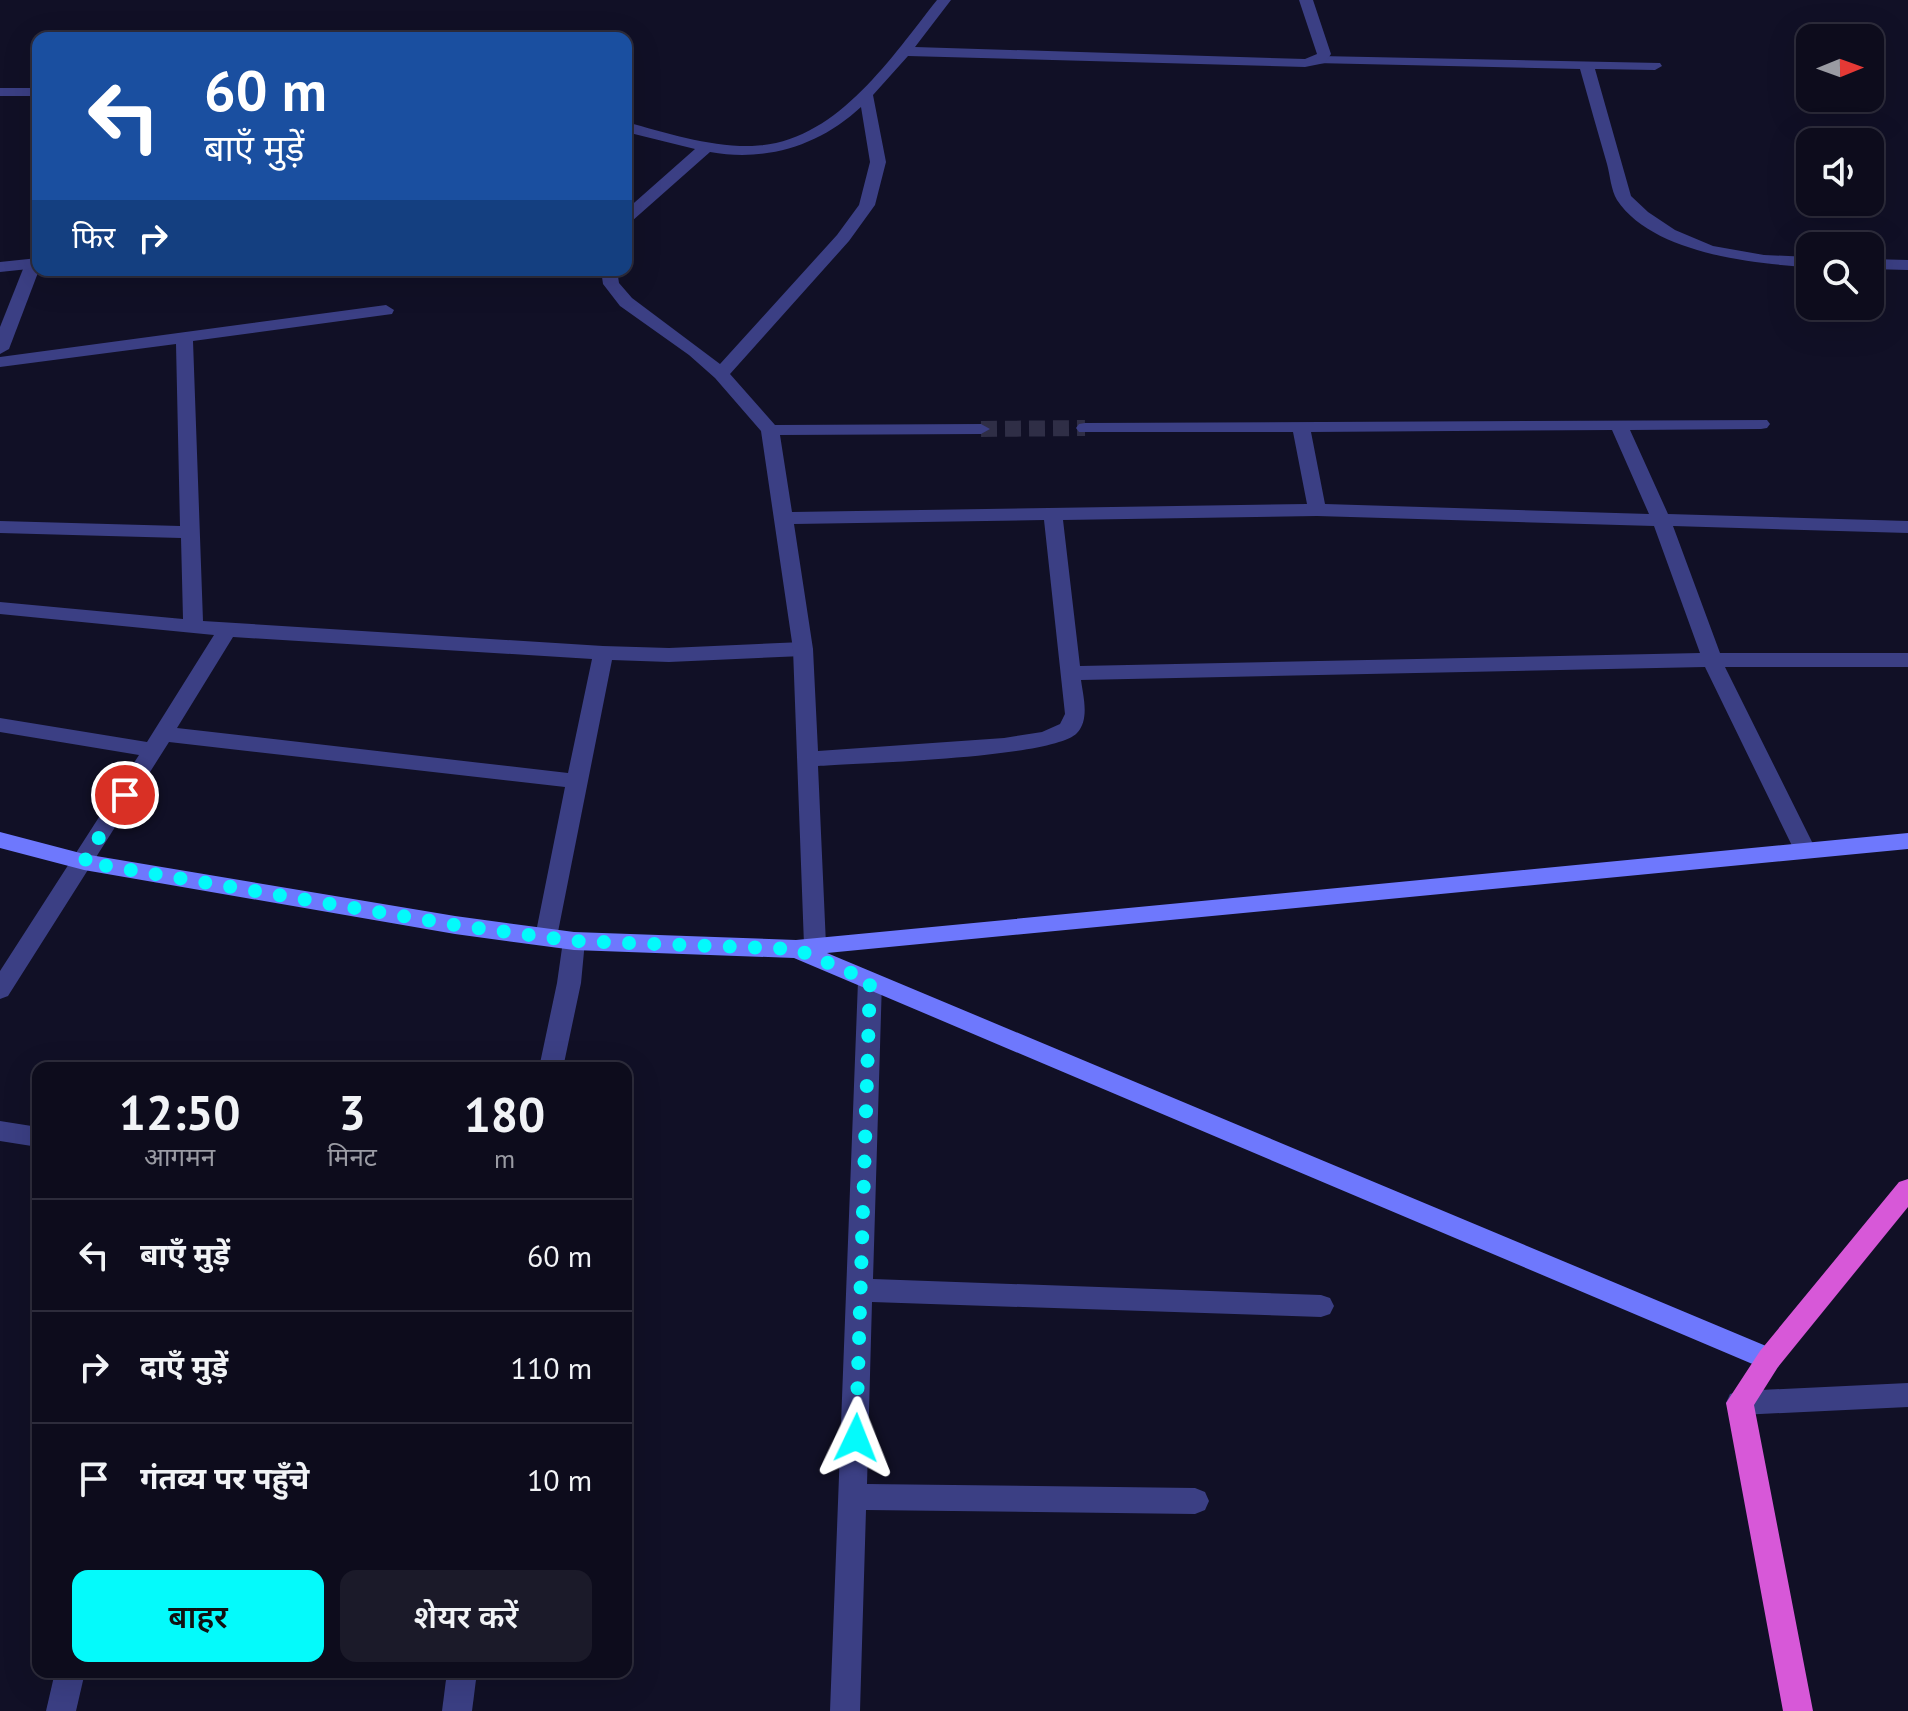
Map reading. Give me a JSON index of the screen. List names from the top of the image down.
{
  "north": "right",
  "page": {
    "turn": ["60 m", "बाएँ मुड़ें"],
    "then": "फिर",
    "eta": [
      "12:50",
      "आगमन",
      "3",
      "मिनट",
      "180",
      "m"
    ],
    "list": [
      {
        "name": "बाएँ मुड़ें",
        "value": "60 m"
      },
      {
        "name": "दाएँ मुड़ें",
        "value": "110 m"
      },
      {
        "name": "गंतव्य पर पहुँचे",
        "value": "10 m"
      }
    ],
    "buttons": ["बाहर", "शेयर करें"]
  }
}
